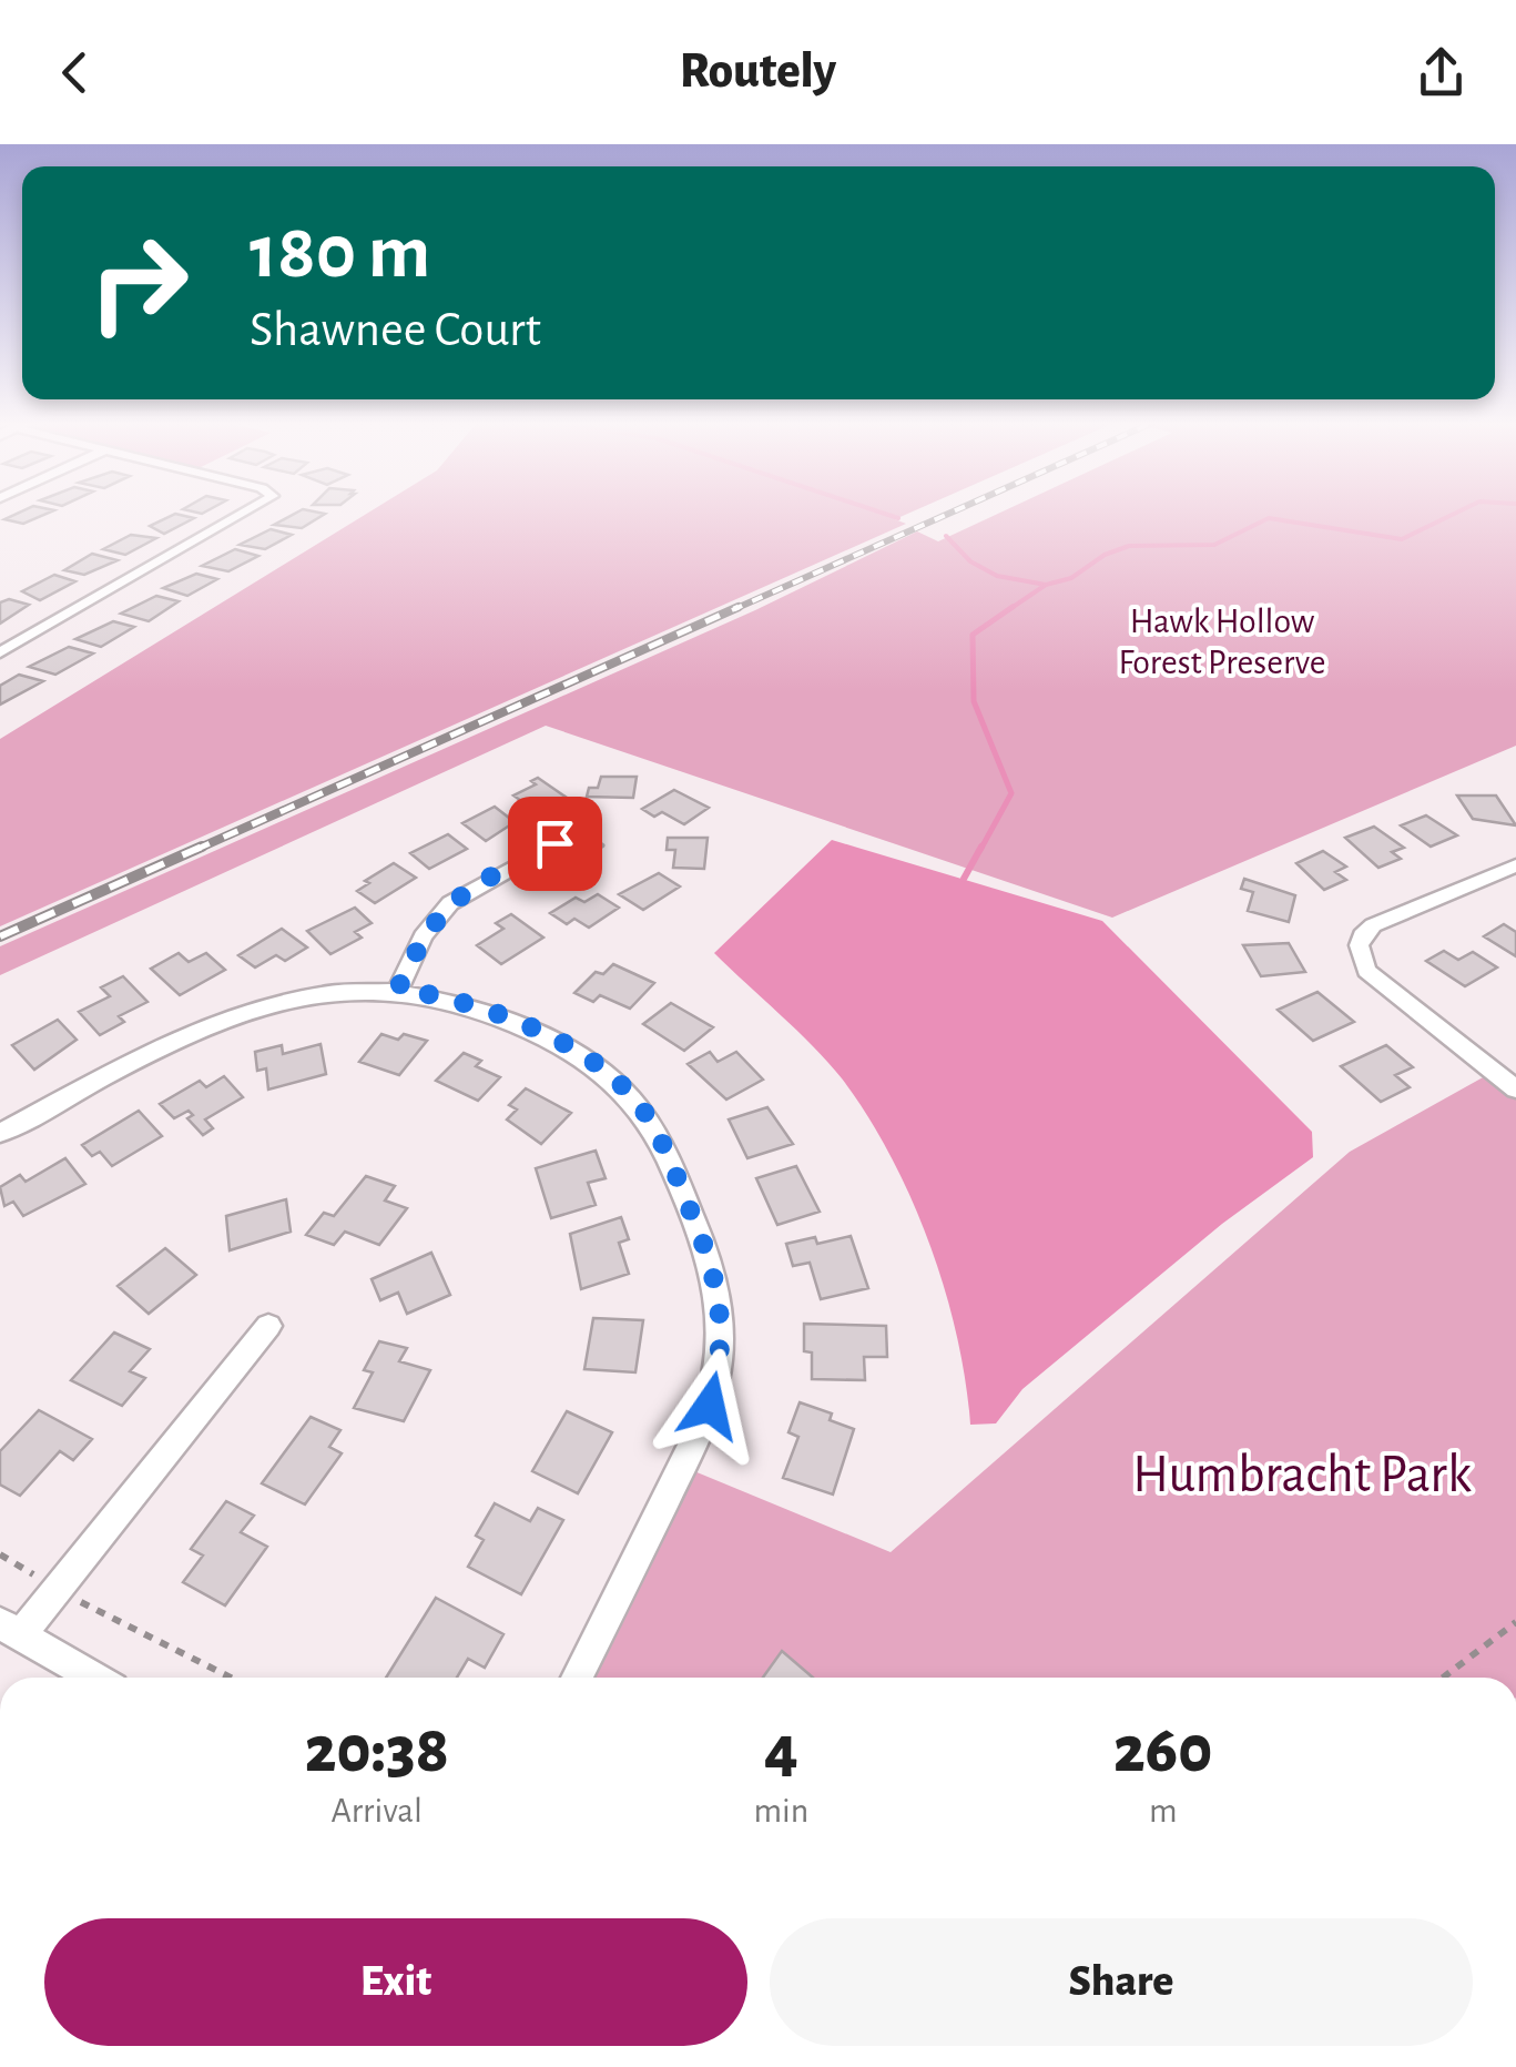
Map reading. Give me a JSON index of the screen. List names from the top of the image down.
{
  "parks": ["Hawk Hollow Forest Preserve", "Humbracht Park"],
  "page": {
    "header": "Routely",
    "turn": ["180 m", "Shawnee Court"],
    "eta": [
      "20:38",
      "Arrival",
      "4",
      "min",
      "260",
      "m"
    ],
    "buttons": ["Exit", "Share"]
  }
}
